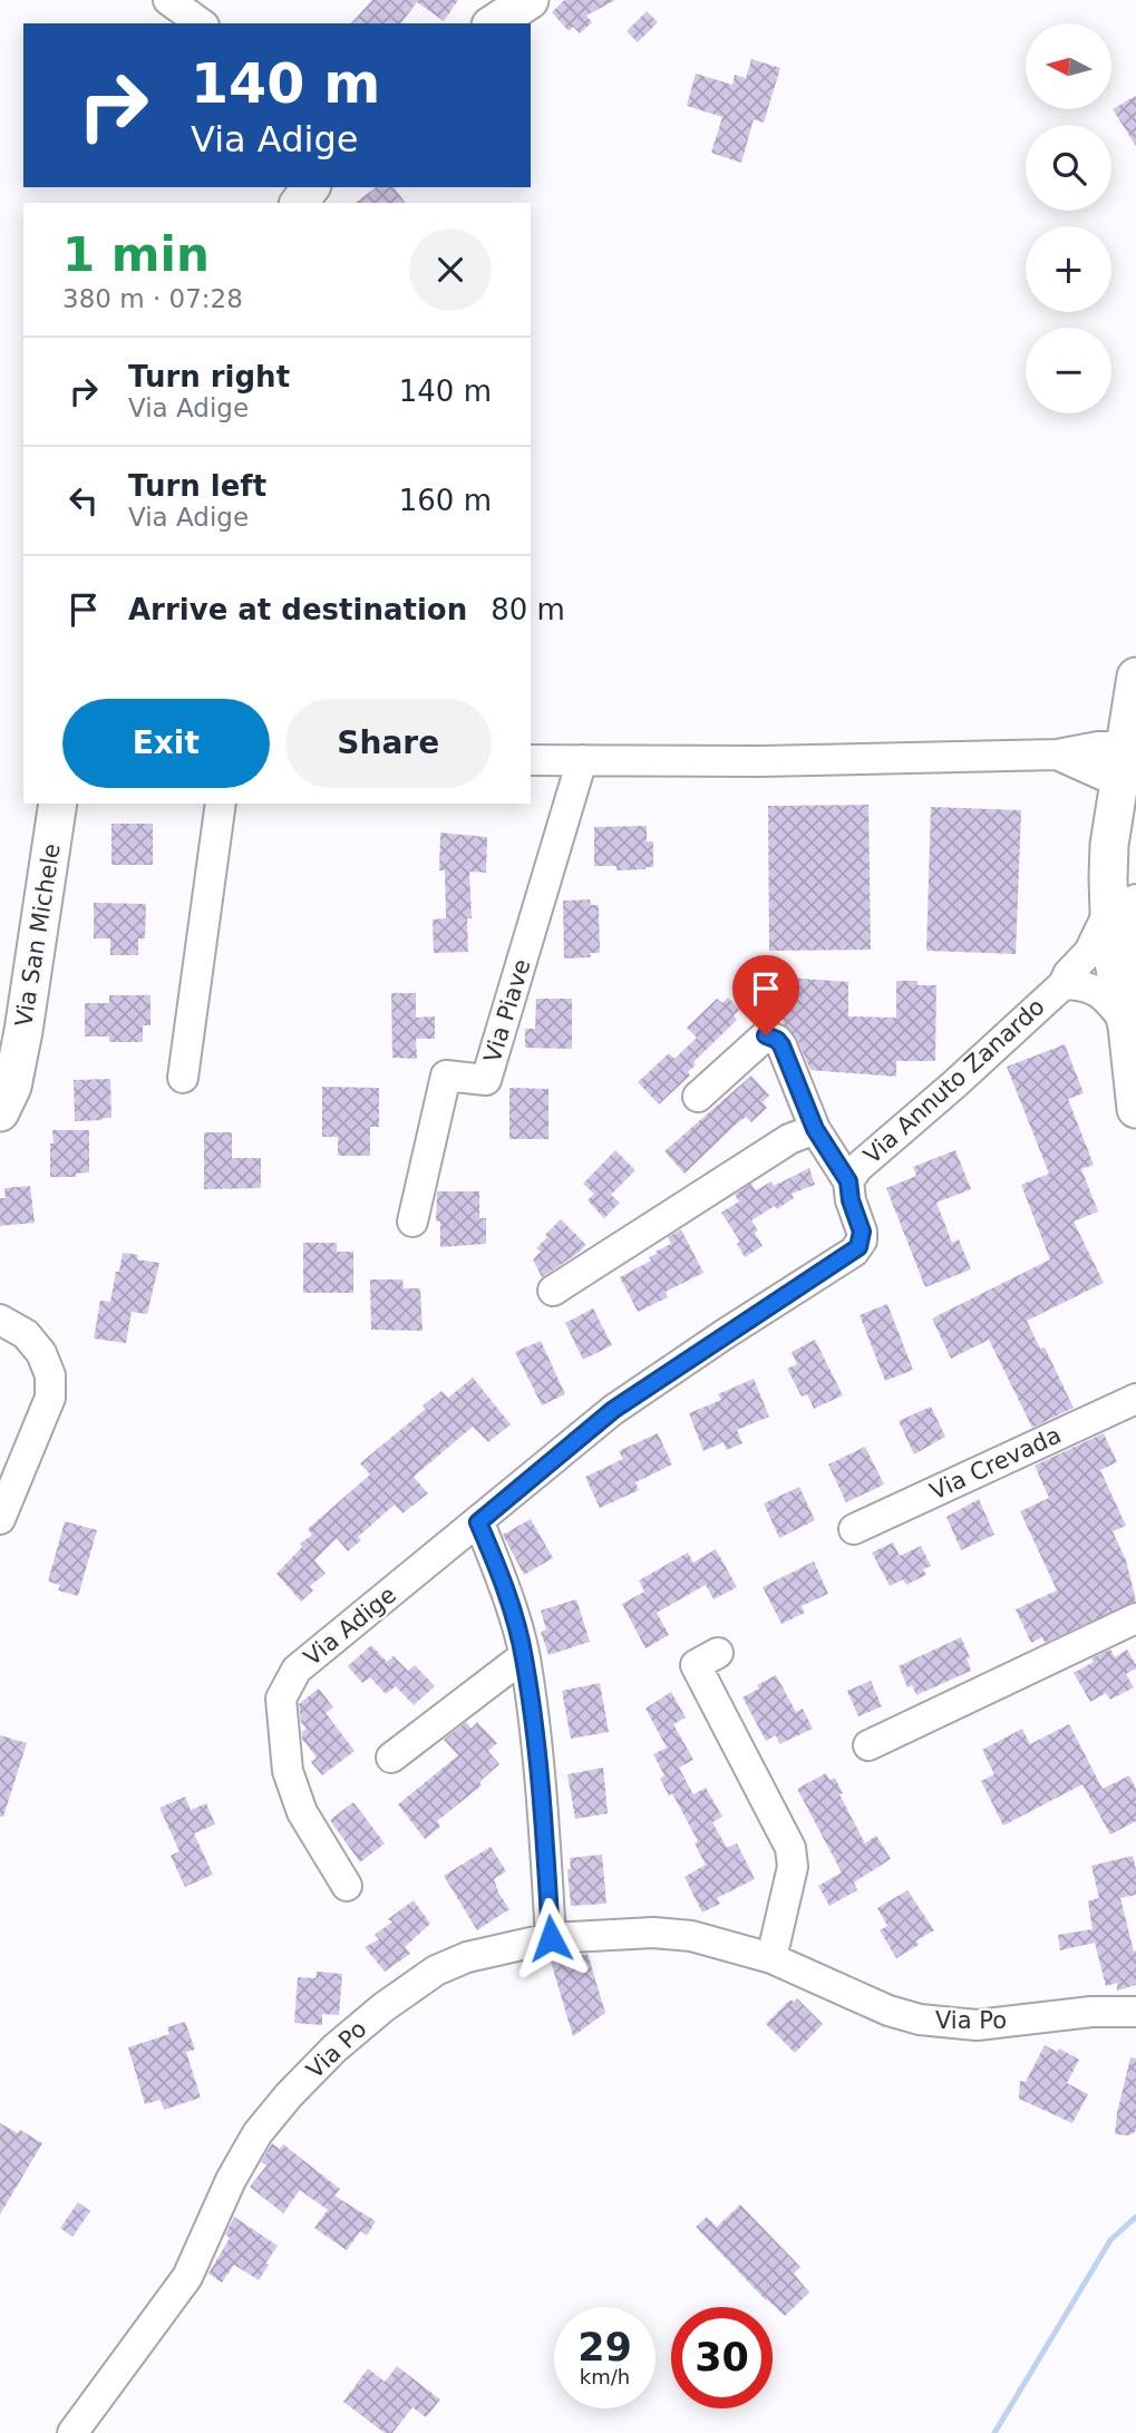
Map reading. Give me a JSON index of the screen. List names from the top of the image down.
{
  "streets": {
    "main road": ["Via San Michele"],
    "street": [
      "Via Piave",
      "Via Annuto Zanardo",
      "Via Crevada",
      "Via Adige",
      "Via Po"
    ]
  },
  "crossings": [
    ["Via Annuto Zanardo", "Via Adige"]
  ],
  "north": "left",
  "page": {
    "map_buttons": ["+", "−"],
    "turn": ["140 m", "Via Adige"],
    "heading": ["1 min", "380 m · 07:28"],
    "list": [
      {
        "name": "Turn right",
        "note": "Via Adige",
        "value": "140 m"
      },
      {
        "name": "Turn left",
        "note": "Via Adige",
        "value": "160 m"
      },
      {
        "name": "Arrive at destination",
        "value": "80 m"
      }
    ],
    "buttons": ["Exit", "Share"],
    "speed": "29 km/h",
    "limit": "30"
  }
}
